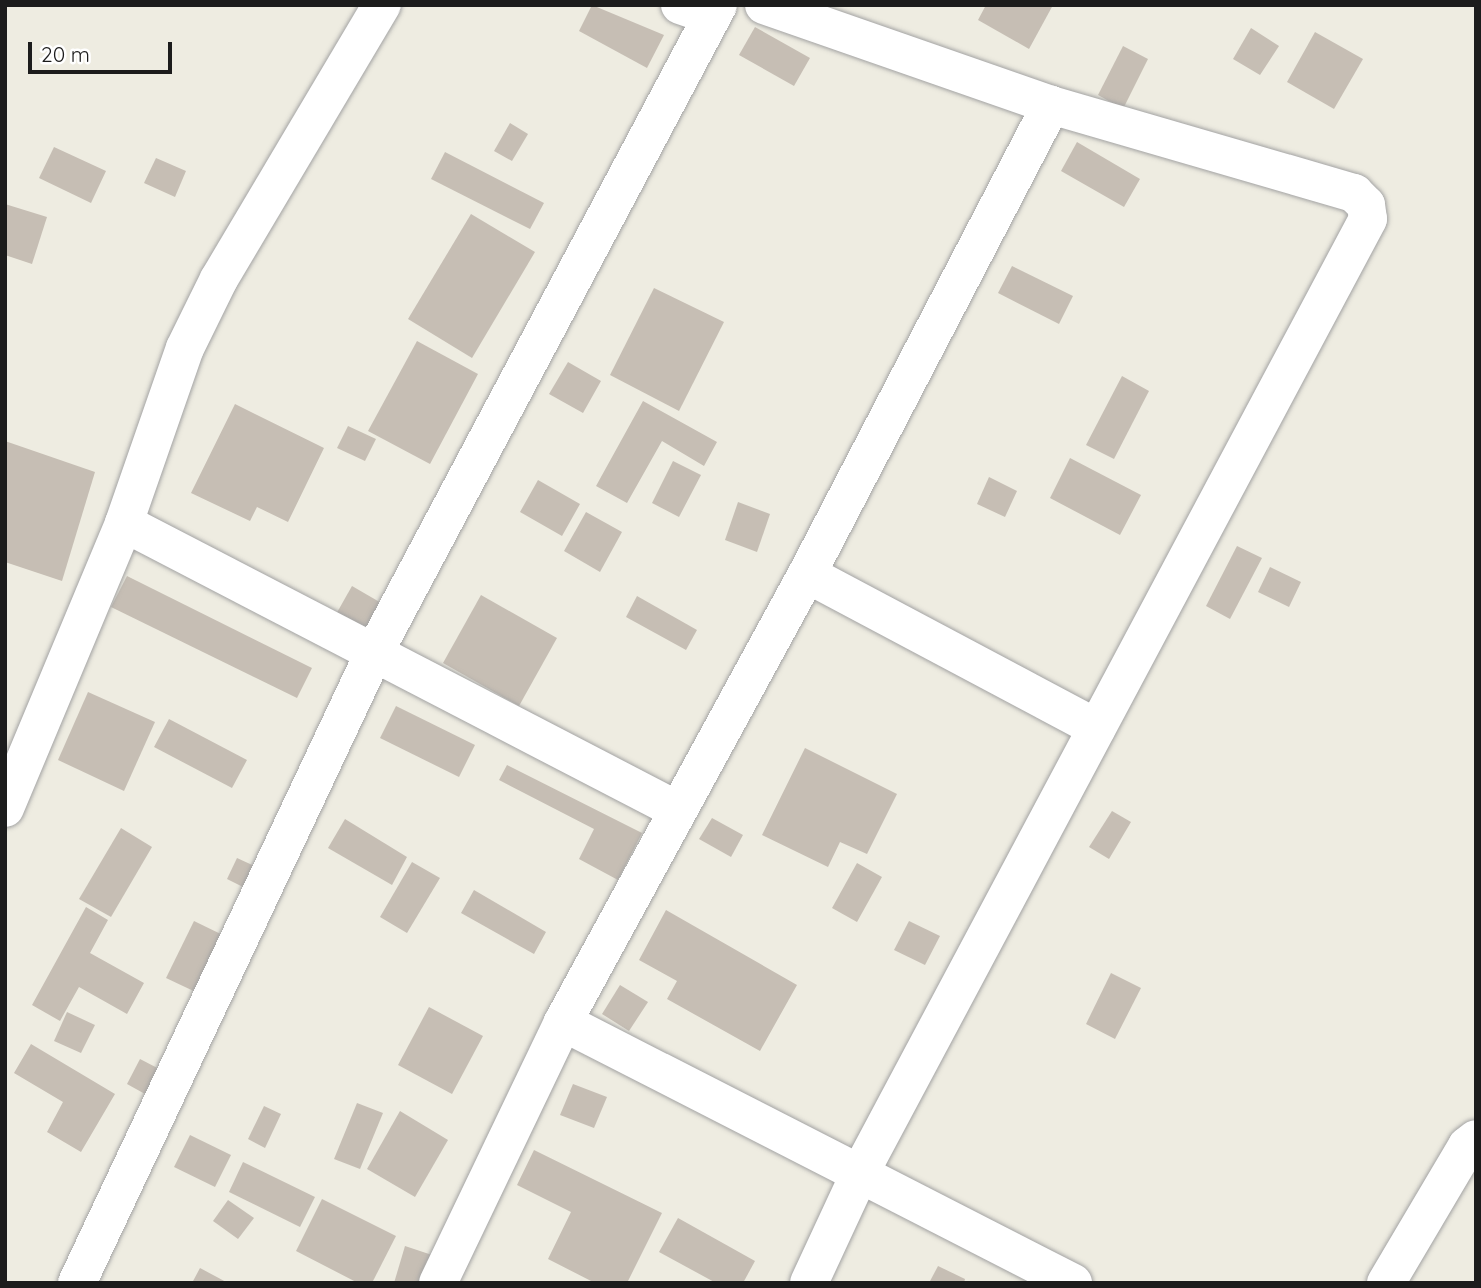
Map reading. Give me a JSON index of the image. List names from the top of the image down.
{
  "scale_bar": "20 m"
}
